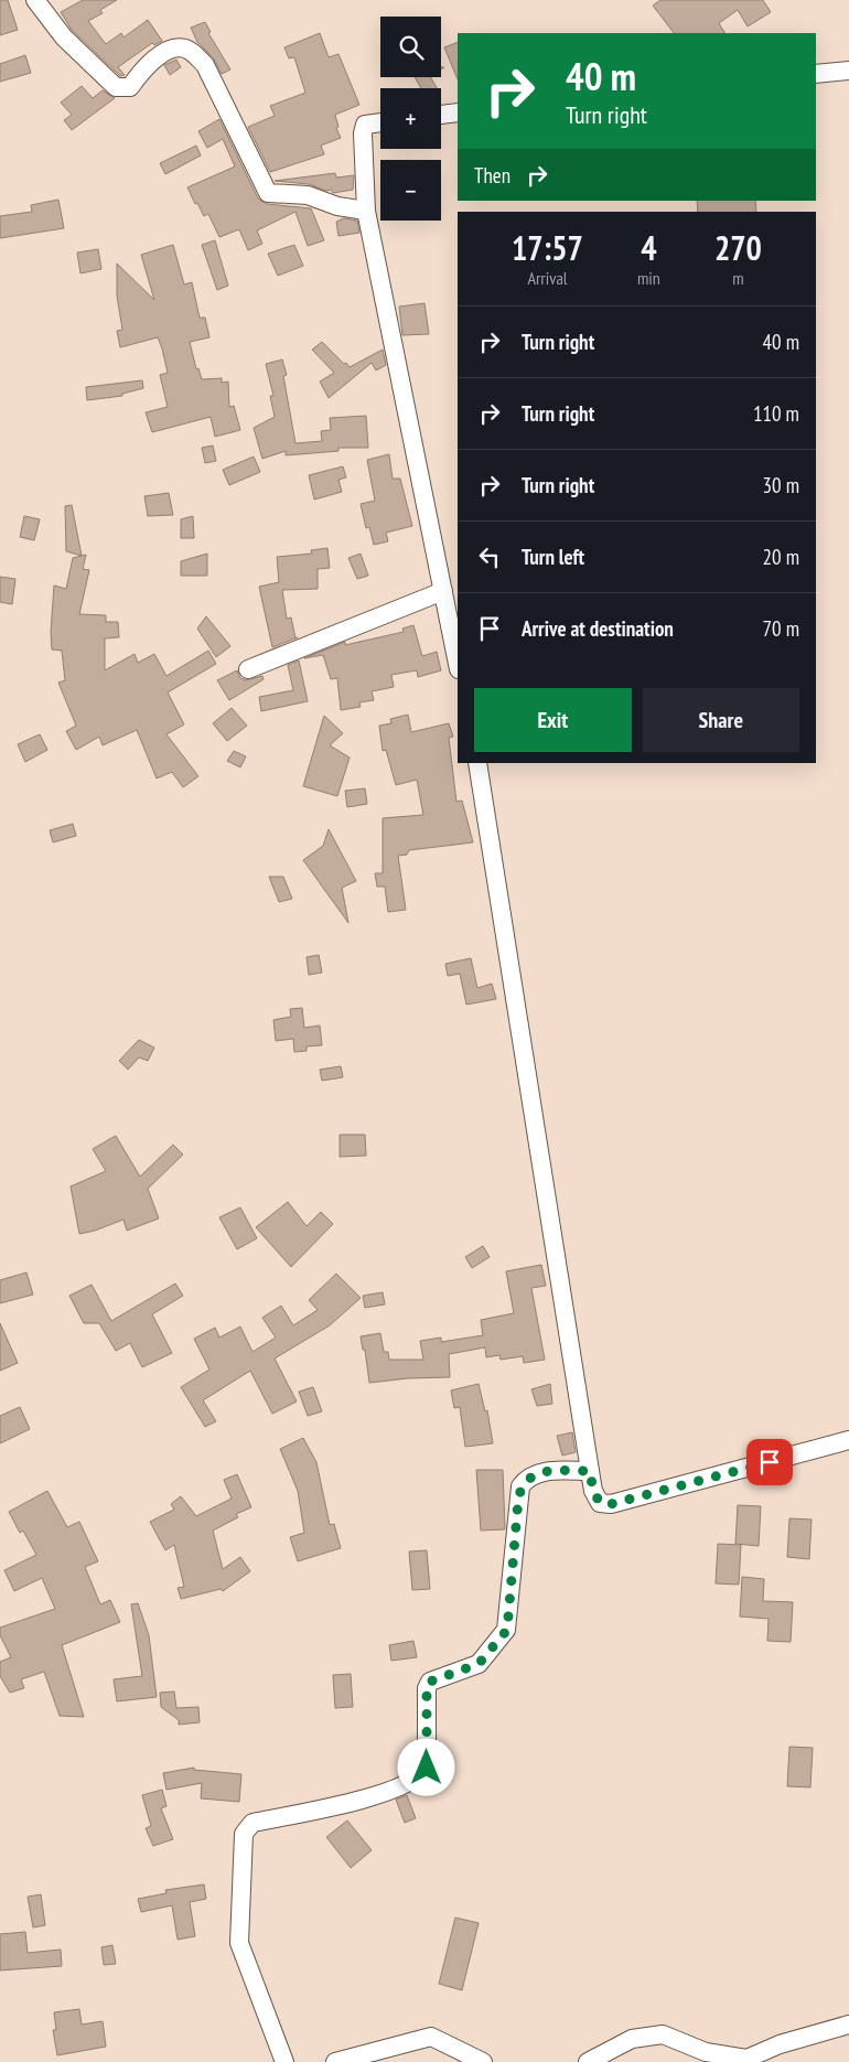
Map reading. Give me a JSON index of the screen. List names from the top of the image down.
{
  "page": {
    "map_buttons": ["+", "−"],
    "turn": ["40 m", "Turn right"],
    "then": "Then",
    "eta": [
      "17:57",
      "Arrival",
      "4",
      "min",
      "270",
      "m"
    ],
    "list": [
      {
        "name": "Turn right",
        "value": "40 m"
      },
      {
        "name": "Turn right",
        "value": "110 m"
      },
      {
        "name": "Turn right",
        "value": "30 m"
      },
      {
        "name": "Turn left",
        "value": "20 m"
      },
      {
        "name": "Arrive at destination",
        "value": "70 m"
      }
    ],
    "buttons": ["Exit", "Share"]
  }
}
